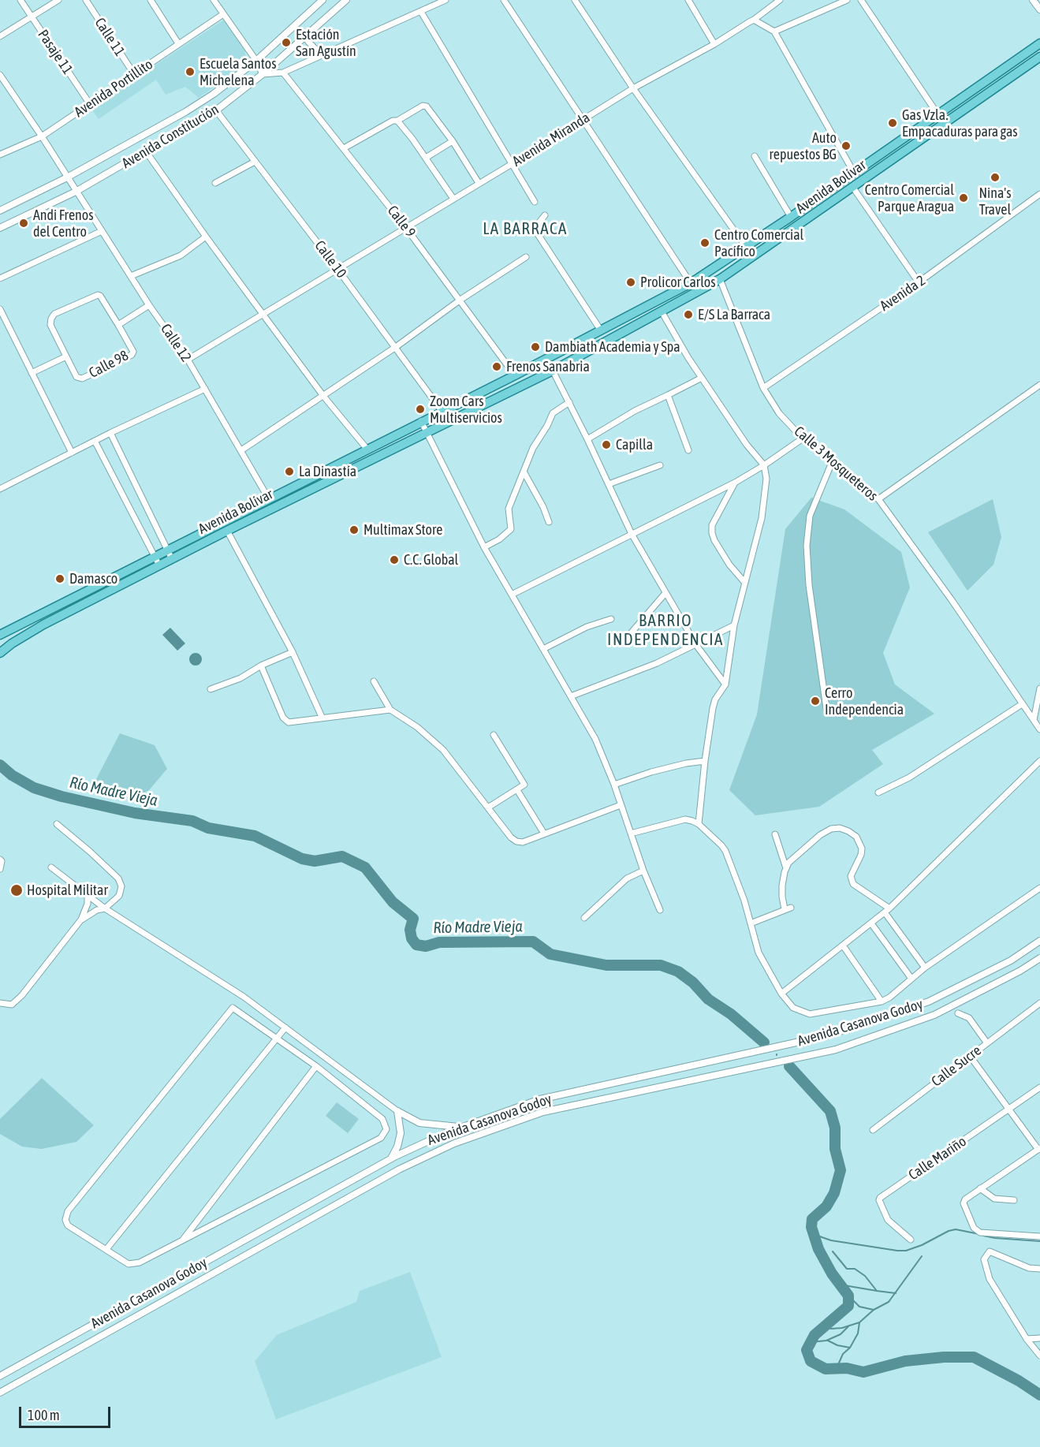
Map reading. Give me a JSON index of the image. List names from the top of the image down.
{
  "streets": {
    "main road": ["Avenida Bolívar"],
    "street": [
      "Calle 11",
      "Pasaje 11",
      "Avenida Portillito",
      "Avenida Constitución",
      "Avenida Miranda",
      "Calle 9",
      "Calle 10",
      "Avenida 2",
      "Calle 12",
      "Calle 98",
      "Calle 3 Mosqueteros",
      "Avenida Casanova Godoy",
      "Calle Sucre",
      "Calle Mariño"
    ]
  },
  "crossings": [
    ["Calle 11", "Avenida Portillito"],
    ["Pasaje 11", "Avenida Portillito"],
    ["Avenida Constitución", "Calle 10"],
    ["Avenida Constitución", "Calle 12"],
    ["Avenida Miranda", "Calle 9"],
    ["Avenida Miranda", "Calle 10"],
    ["Avenida Miranda", "Calle 12"],
    ["Avenida Bolívar", "Calle 9"],
    ["Avenida Bolívar", "Calle 10"],
    ["Avenida Bolívar", "Calle 12"],
    ["Avenida Bolívar", "Calle 3 Mosqueteros"],
    ["Avenida 2", "Calle 3 Mosqueteros"]
  ],
  "districts": ["LA BARRACA", "BARRIO INDEPENDENCIA"],
  "water": ["Río Madre Vieja"],
  "places": [
    "Estación San Agustín",
    "Escuela Santos Michelena",
    "Gas Vzla. Empacaduras para gas",
    "Auto repuestos BG",
    "Nina's Travel",
    "Centro Comercial Parque Aragua",
    "Andi Frenos del Centro",
    "Centro Comercial Pacífico",
    "Prolicor Carlos",
    "E/S La Barraca",
    "Dambiath Academia y Spa",
    "Frenos Sanabria",
    "Zoom Cars Multiservicios",
    "Capilla",
    "La Dinastía",
    "Multimax Store",
    "C.C. Global",
    "Damasco",
    "Cerro Independencia",
    "Hospital Militar"
  ],
  "scale_bar": "100 m"
}
